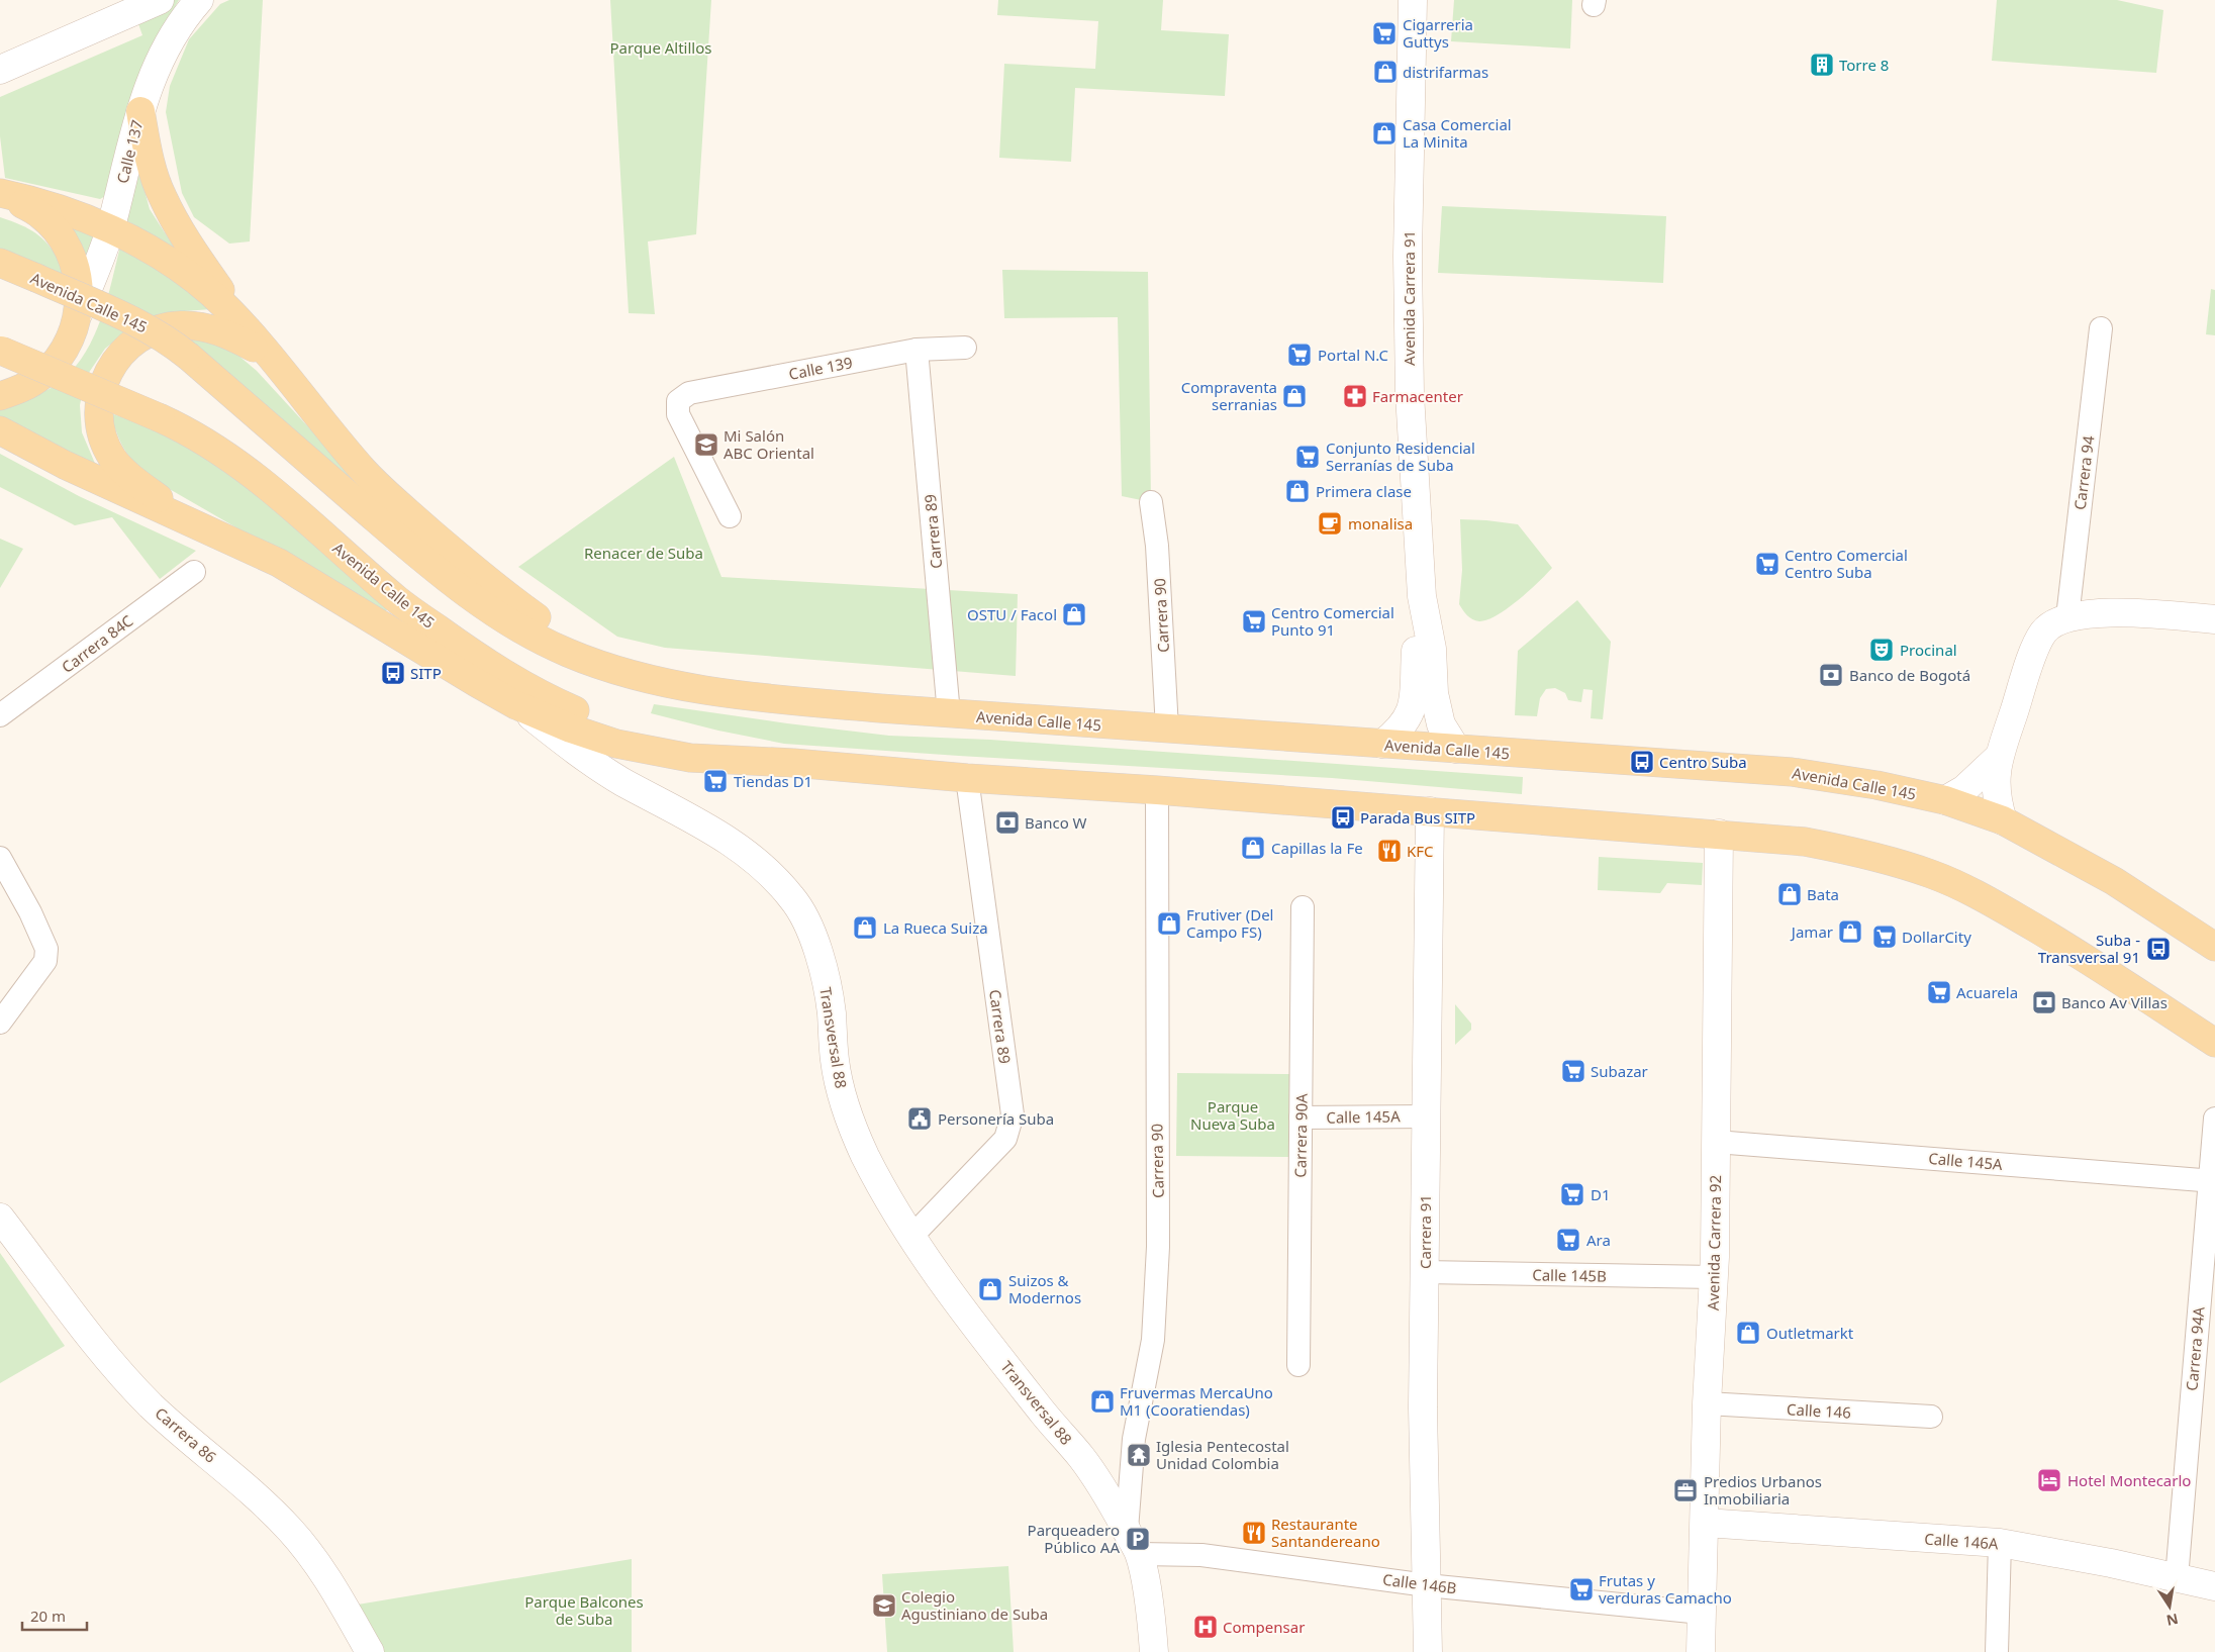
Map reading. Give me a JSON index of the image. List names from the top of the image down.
{
  "streets": {
    "main road": ["Avenida Calle 145"],
    "street": [
      "Calle 137",
      "Avenida Carrera 91",
      "Calle 139",
      "Carrera 94",
      "Carrera 89",
      "Carrera 90",
      "Carrera 84C",
      "Transversal 88",
      "Calle 145A",
      "Carrera 90A",
      "Carrera 91",
      "Avenida Carrera 92",
      "Calle 145B",
      "Carrera 94A",
      "Calle 146",
      "Carrera 86",
      "Calle 146A",
      "Calle 146B"
    ]
  },
  "crossings": [
    ["Calle 137", "Avenida Calle 145"],
    ["Avenida Carrera 91", "Avenida Calle 145"],
    ["Avenida Calle 145", "Carrera 89"],
    ["Avenida Calle 145", "Carrera 90"],
    ["Avenida Calle 145", "Transversal 88"],
    ["Avenida Calle 145", "Carrera 91"],
    ["Avenida Calle 145", "Avenida Carrera 92"],
    ["Calle 139", "Carrera 89"],
    ["Carrera 89", "Transversal 88"],
    ["Carrera 90", "Transversal 88"],
    ["Carrera 90", "Calle 146B"],
    ["Transversal 88", "Calle 146B"],
    ["Calle 145A", "Carrera 90A"],
    ["Calle 145A", "Carrera 91"],
    ["Calle 145A", "Avenida Carrera 92"],
    ["Calle 145A", "Carrera 94A"],
    ["Carrera 91", "Calle 145B"],
    ["Carrera 91", "Calle 146B"],
    ["Avenida Carrera 92", "Calle 145B"],
    ["Avenida Carrera 92", "Calle 146"],
    ["Avenida Carrera 92", "Calle 146A"],
    ["Avenida Carrera 92", "Calle 146B"],
    ["Carrera 94A", "Calle 146A"]
  ],
  "parks": [
    "Parque Altillos",
    "Renacer de Suba",
    "Parque Nueva Suba",
    "Parque Balcones de Suba"
  ],
  "places": {
    "supermarket": [
      "Cigarreria Guttys",
      "Portal N.C",
      "Conjunto Residencial Serranías de Suba",
      "Centro Comercial Centro Suba",
      "Centro Comercial Punto 91",
      "Tiendas D1",
      "DollarCity",
      "Acuarela",
      "Subazar",
      "D1",
      "Ara",
      "Frutas y verduras Camacho"
    ],
    "building": ["Torre 8"],
    "shop": [
      "distrifarmas",
      "Casa Comercial La Minita",
      "Compraventa serranias",
      "Primera clase",
      "OSTU / Facol",
      "Capillas la Fe",
      "Bata",
      "Frutiver (Del Campo FS)",
      "La Rueca Suiza",
      "Jamar",
      "Suizos & Modernos",
      "Outletmarkt",
      "Fruvermas MercaUno M1 (Cooratiendas)"
    ],
    "pharmacy": ["Farmacenter"],
    "school or university": ["Mi Salón ABC Oriental", "Colegio Agustiniano de Suba"],
    "cafe": ["monalisa"],
    "theatre": ["Procinal"],
    "bus stop": [
      "SITP",
      "Centro Suba",
      "Parada Bus SITP",
      "Suba - Transversal 91"
    ],
    "bank": ["Banco de Bogotá", "Banco W", "Banco Av Villas"],
    "restaurant": ["KFC", "Restaurante Santandereano"],
    "public building": ["Personería Suba"],
    "temple": ["Iglesia Pentecostal Unidad Colombia"],
    "hotel": ["Hotel Montecarlo"],
    "office": ["Predios Urbanos Inmobiliaria"],
    "parking": ["Parqueadero Público AA"],
    "hospital": ["Compensar"]
  },
  "scale_bar": "20 m",
  "north": "bottom"
}
